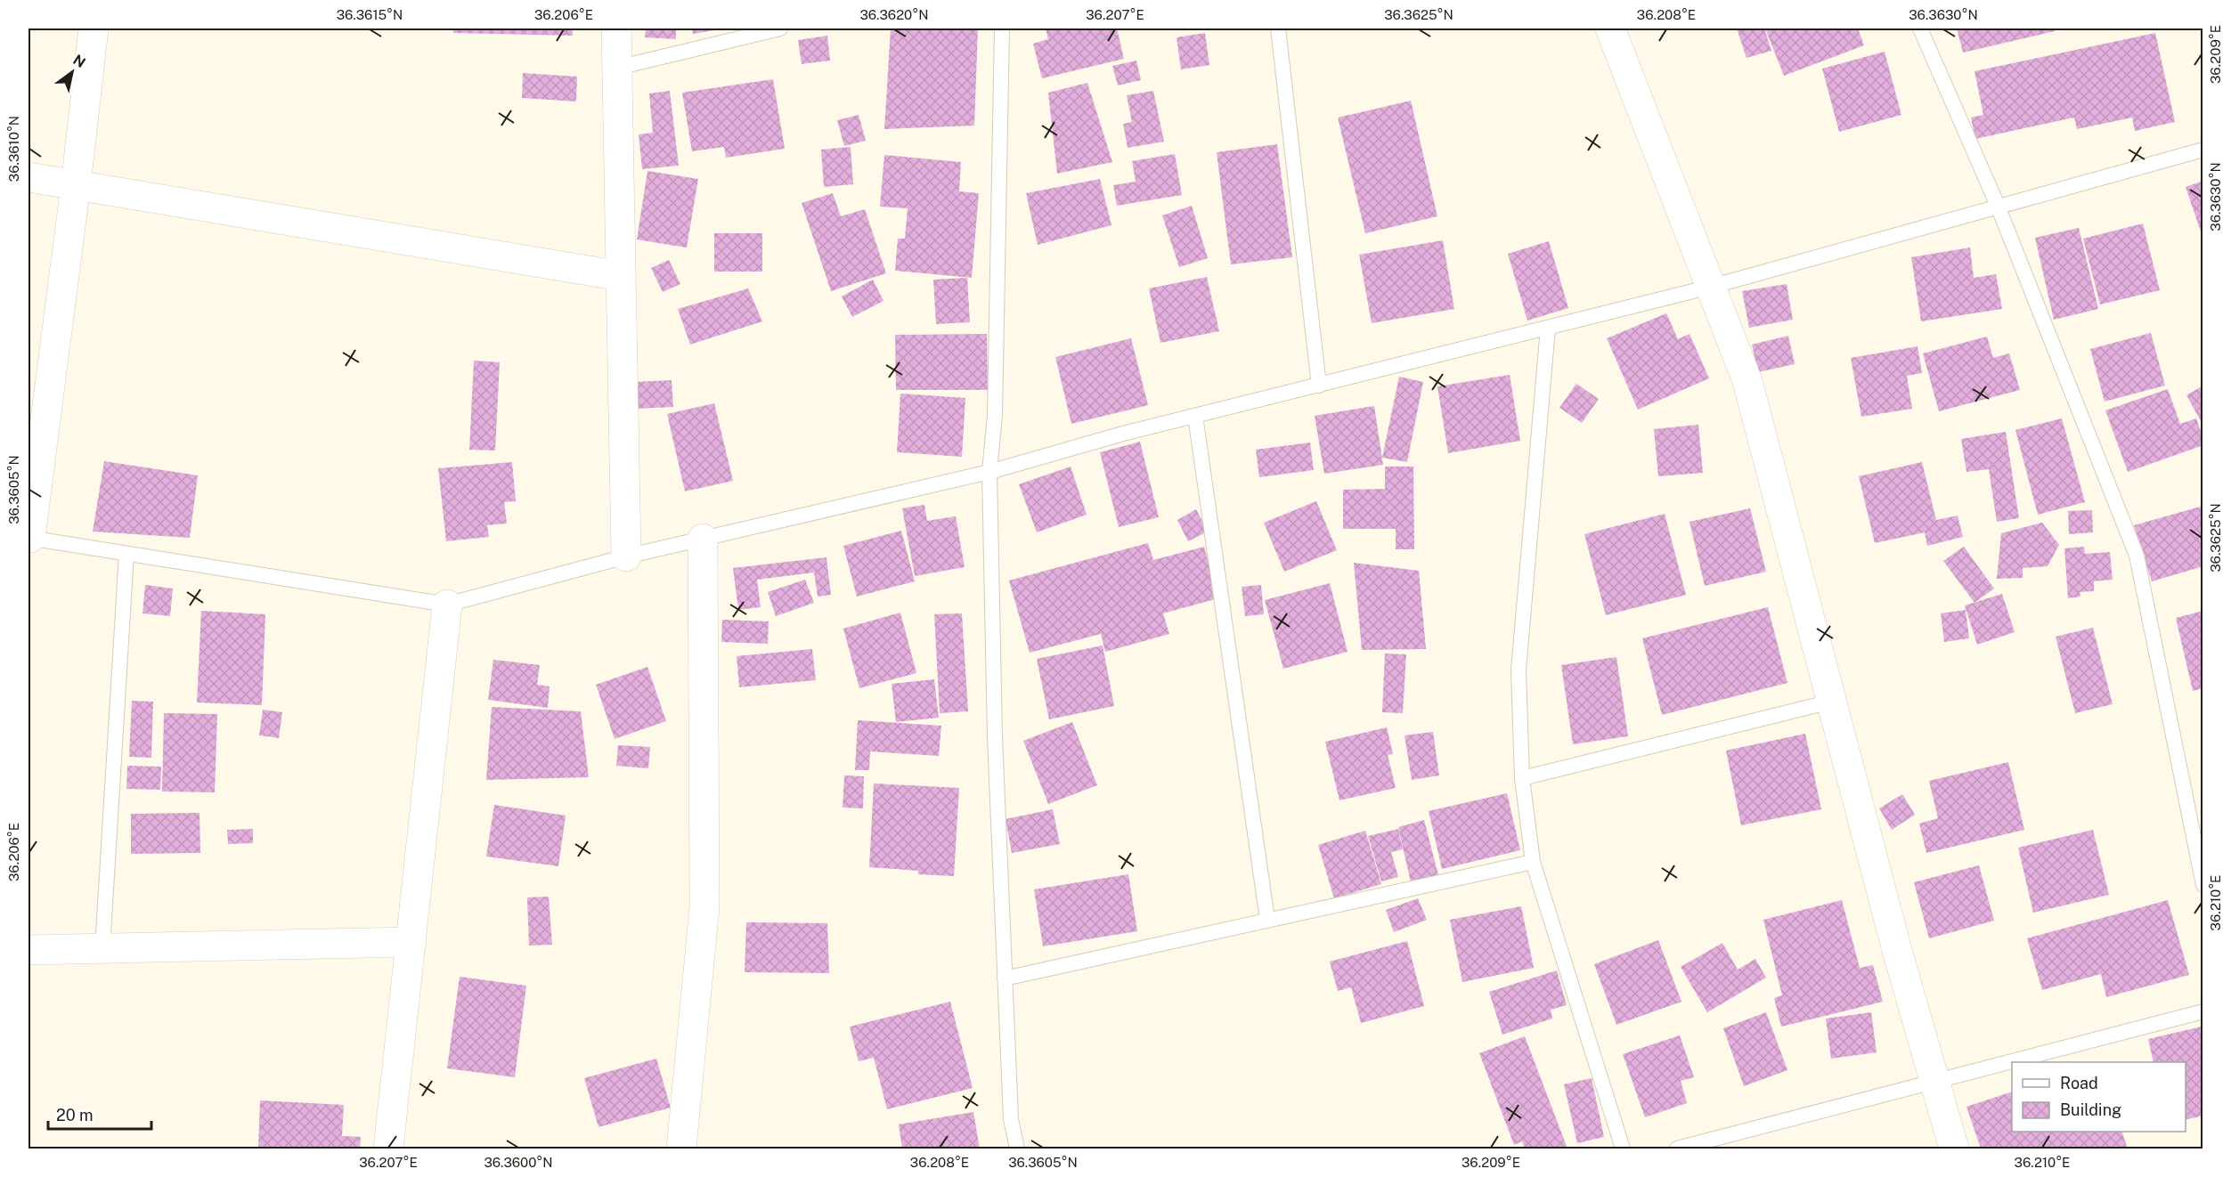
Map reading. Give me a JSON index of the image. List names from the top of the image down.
{
  "legend": ["Road", "Building"],
  "scale_bar": "20 m",
  "north": "top right",
  "coordinates": [
    "36.3615°N",
    "36.206°E",
    "36.3620°N",
    "36.207°E",
    "36.3625°N",
    "36.208°E",
    "36.3630°N",
    "36.209°E",
    "36.3610°N",
    "36.3605°N",
    "36.210°E",
    "36.3600°N"
  ]
}
